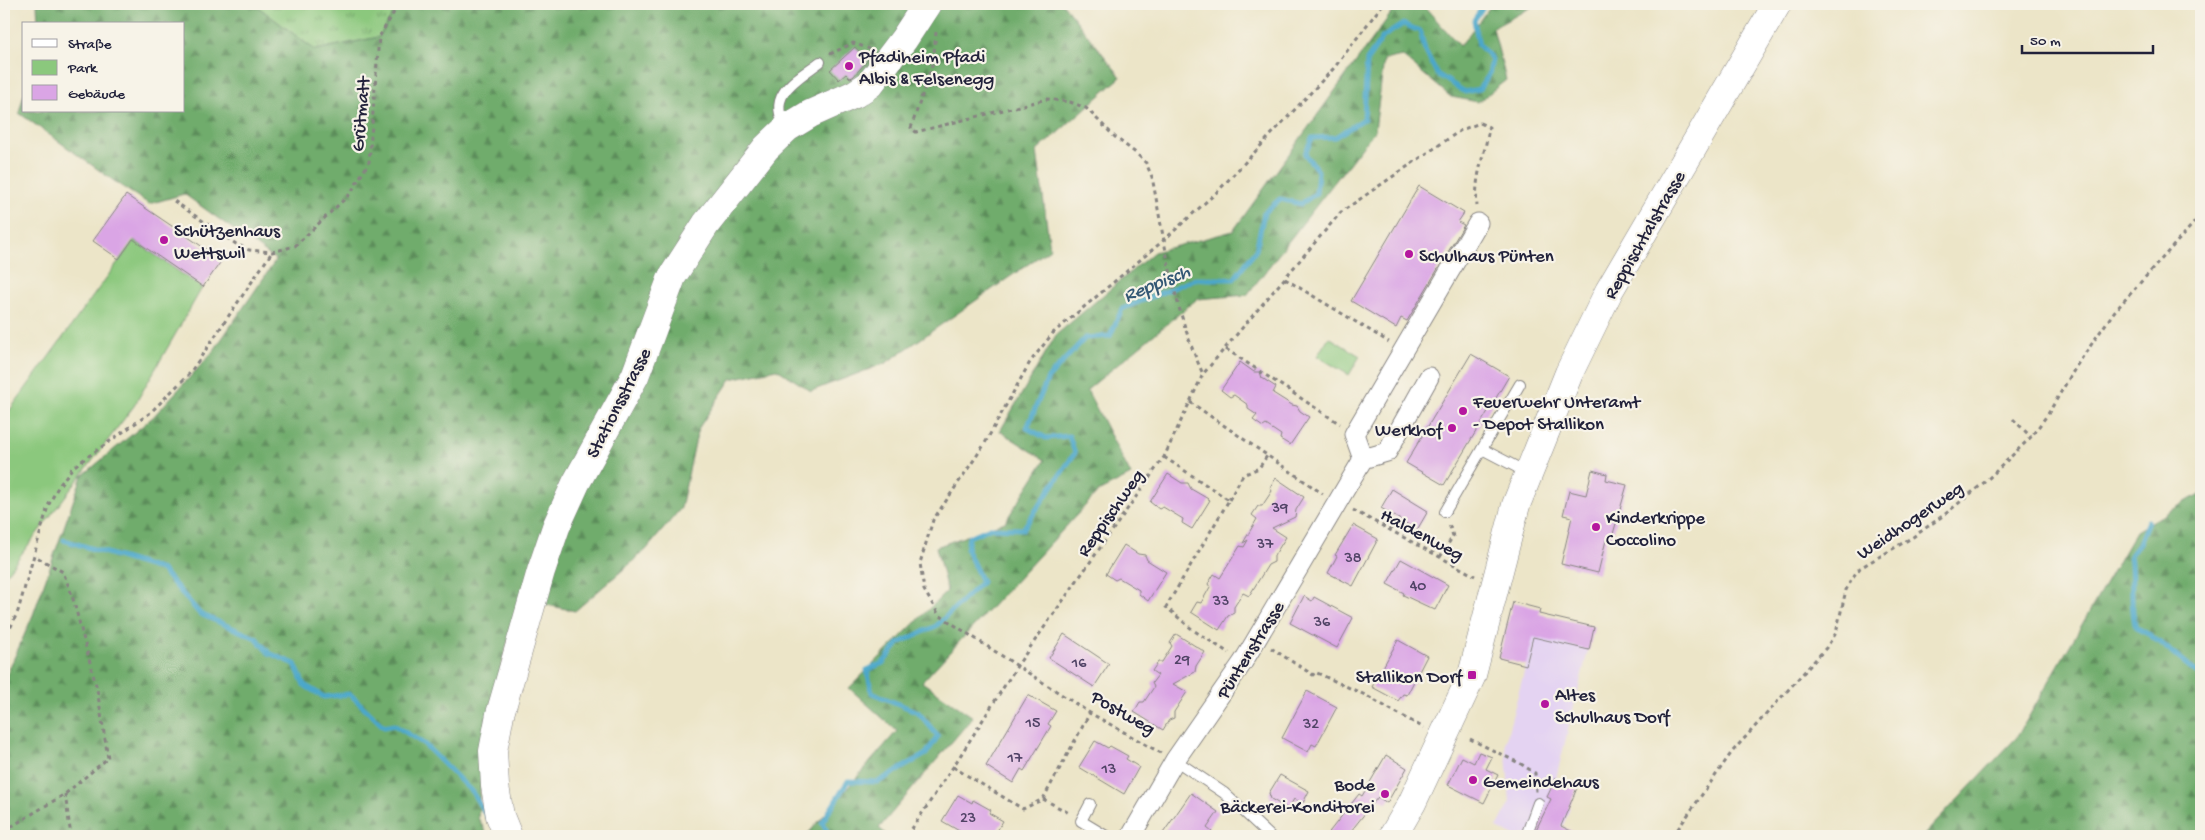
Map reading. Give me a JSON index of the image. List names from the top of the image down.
{
  "streets": {
    "street": ["Reppischtalstrasse", "Stationsstrasse", "Püntenstrasse"],
    "path": [
      "Grütmatt",
      "Reppischweg",
      "Weidhogerweg",
      "Haldenweg",
      "Postweg"
    ]
  },
  "crossings": [
    ["Reppischtalstrasse", "Haldenweg"],
    ["Reppischweg", "Haldenweg"],
    ["Reppischweg", "Postweg"],
    ["Haldenweg", "Püntenstrasse"],
    ["Püntenstrasse", "Postweg"]
  ],
  "water": ["Reppisch"],
  "places": {
    "other": [
      "Pfadiheim Pfadi Albis & Felsenegg",
      "Schützenhaus Wettswil",
      "Schulhaus Pünten",
      "Feuerwehr Unteramt - Depot Stallikon",
      "Werkhof",
      "Kinderkrippe Coccolino",
      "Altes Schulhaus Dorf",
      "Gemeindehaus",
      "Bode Bäckerei-Konditorei"
    ],
    "transit": ["Stallikon Dorf"]
  },
  "house_numbers": [
    "39",
    "37",
    "38",
    "40",
    "33",
    "36",
    "29",
    "16",
    "15",
    "32",
    "17",
    "13",
    "23"
  ],
  "legend": ["Straße", "Park", "Gebäude"],
  "scale_bar": "50 m"
}
